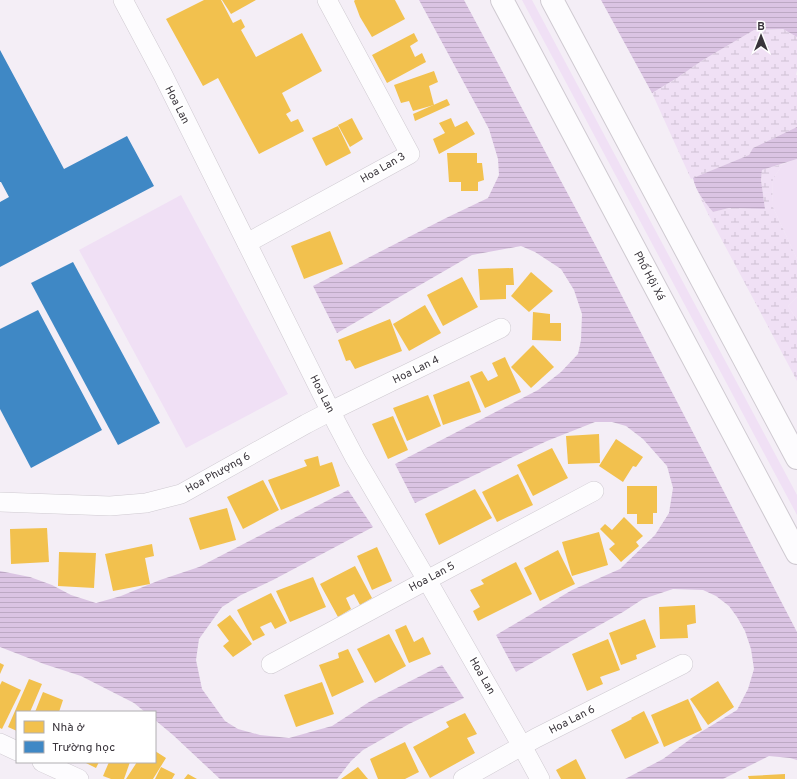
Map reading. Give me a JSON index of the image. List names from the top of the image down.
{
  "streets": {
    "main road": ["Phố Hội Xá"],
    "street": [
      "Hoa Lan",
      "Hoa Lan 3",
      "Hoa Lan 4",
      "Hoa Phượng 6",
      "Hoa Lan 5",
      "Hoa Lan 6"
    ]
  },
  "crossings": [
    ["Hoa Lan", "Hoa Lan 3"],
    ["Hoa Lan", "Hoa Lan 4"],
    ["Hoa Lan", "Hoa Phượng 6"],
    ["Hoa Lan", "Hoa Lan 5"],
    ["Hoa Lan", "Hoa Lan 6"],
    ["Hoa Lan 4", "Hoa Phượng 6"]
  ],
  "legend": ["Nhà ở", "Trường học"],
  "north": "top"
}
